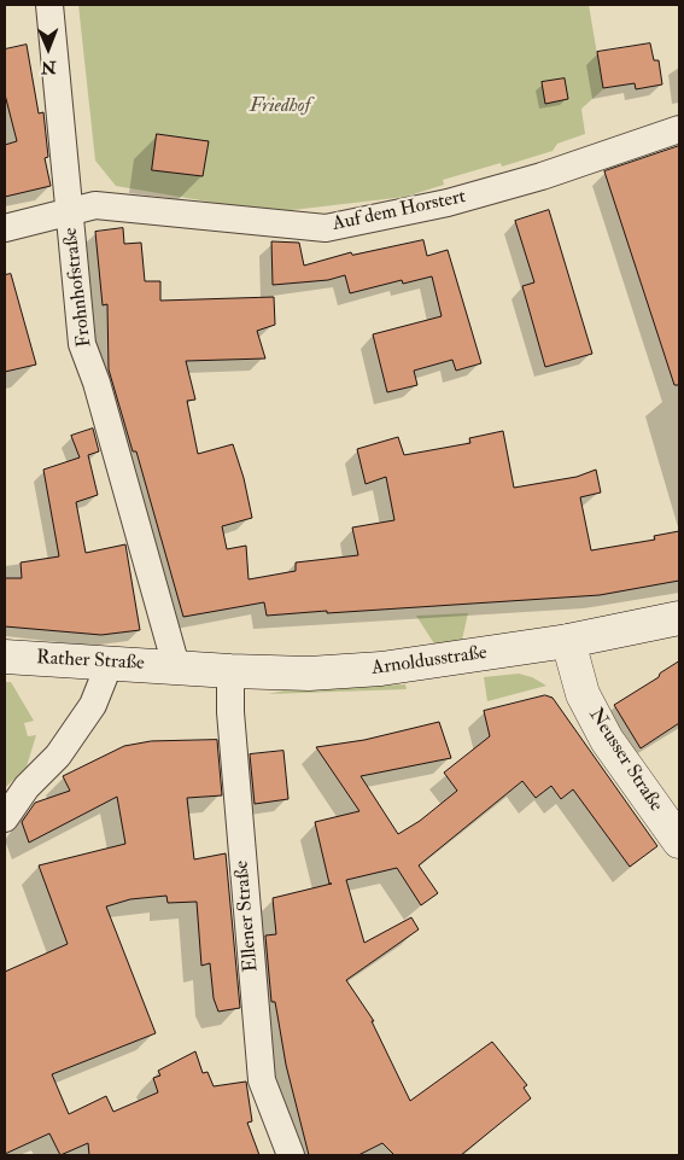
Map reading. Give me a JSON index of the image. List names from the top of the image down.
{
  "streets": {
    "main road": ["Rather Straße", "Arnoldusstraße", "Neusser Straße"],
    "street": ["Auf dem Horstert", "Frohnhofstraße", "Ellener Straße"]
  },
  "crossings": [
    ["Auf dem Horstert", "Frohnhofstraße"],
    ["Frohnhofstraße", "Rather Straße"],
    ["Frohnhofstraße", "Arnoldusstraße"],
    ["Rather Straße", "Arnoldusstraße"],
    ["Arnoldusstraße", "Neusser Straße"],
    ["Arnoldusstraße", "Ellener Straße"]
  ],
  "parks": ["Friedhof"],
  "north": "bottom"
}
